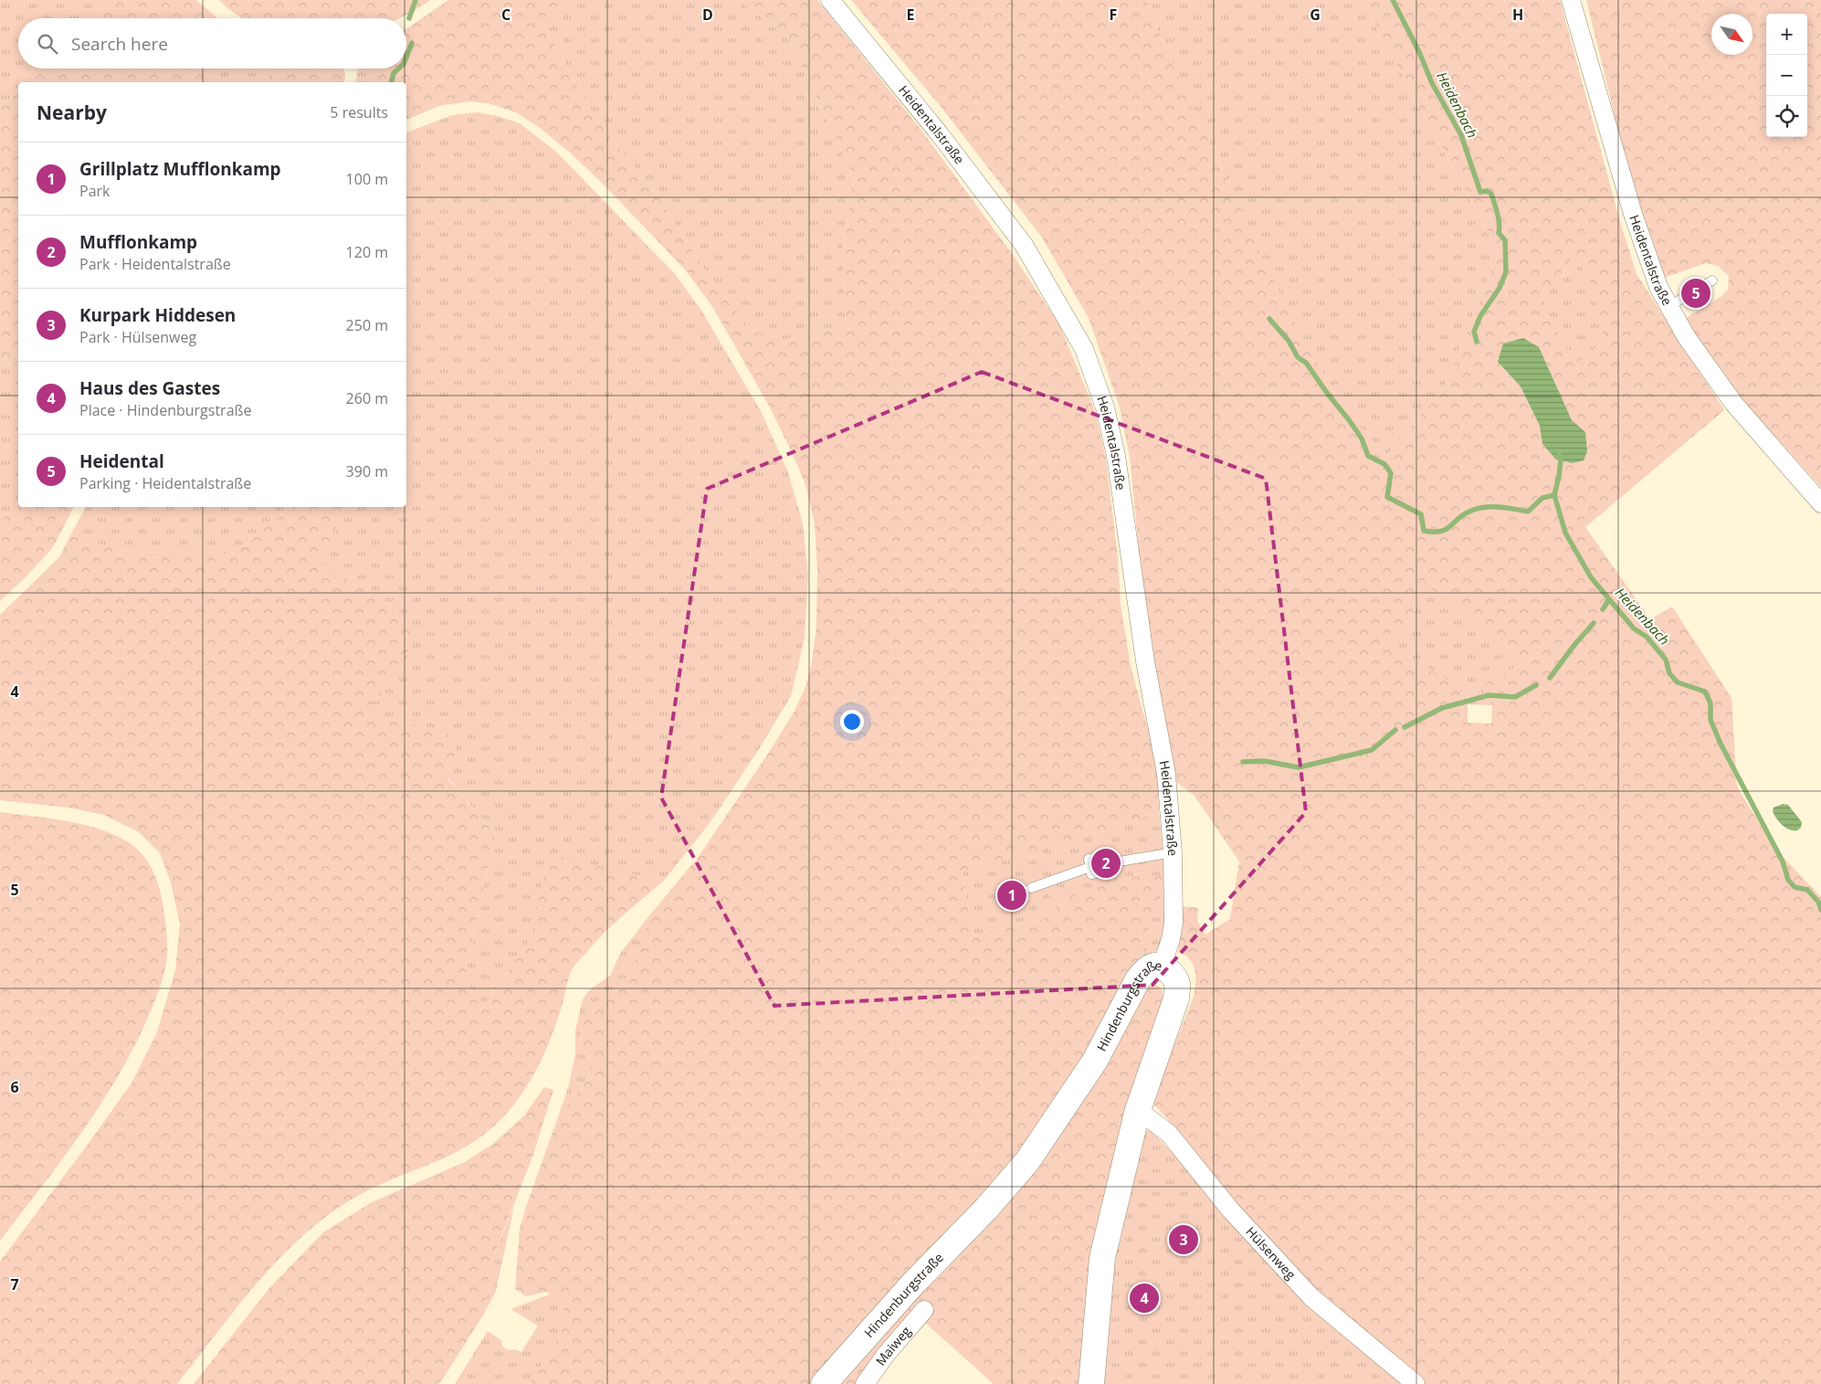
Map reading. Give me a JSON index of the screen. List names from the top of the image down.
{
  "streets": {
    "main road": ["Hindenburgstraße"],
    "street": ["Heidentalstraße", "Hülsenweg", "Maiweg"]
  },
  "crossings": [
    ["Heidentalstraße", "Hindenburgstraße"],
    ["Hindenburgstraße", "Hülsenweg"]
  ],
  "water": ["Heidenbach"],
  "north": "bottom right",
  "page": {
    "map_buttons": ["+", "−"],
    "search": "Search here",
    "heading": ["Nearby", "5 results"],
    "list": [
      {
        "mark": "1",
        "name": "Grillplatz Mufflonkamp",
        "note": "Park",
        "value": "100 m"
      },
      {
        "mark": "2",
        "name": "Mufflonkamp",
        "note": "Park · Heidentalstraße",
        "value": "120 m"
      },
      {
        "mark": "3",
        "name": "Kurpark Hiddesen",
        "note": "Park · Hülsenweg",
        "value": "250 m"
      },
      {
        "mark": "4",
        "name": "Haus des Gastes",
        "note": "Place · Hindenburgstraße",
        "value": "260 m"
      },
      {
        "mark": "5",
        "name": "Heidental",
        "note": "Parking · Heidentalstraße",
        "value": "390 m"
      }
    ],
    "pins": [
      "5",
      "2",
      "1",
      "3",
      "4"
    ]
  },
  "grid": {
    "columns": [
      "C",
      "D",
      "E",
      "F",
      "G",
      "H"
    ],
    "rows": [
      "4",
      "5",
      "6",
      "7"
    ]
  }
}
